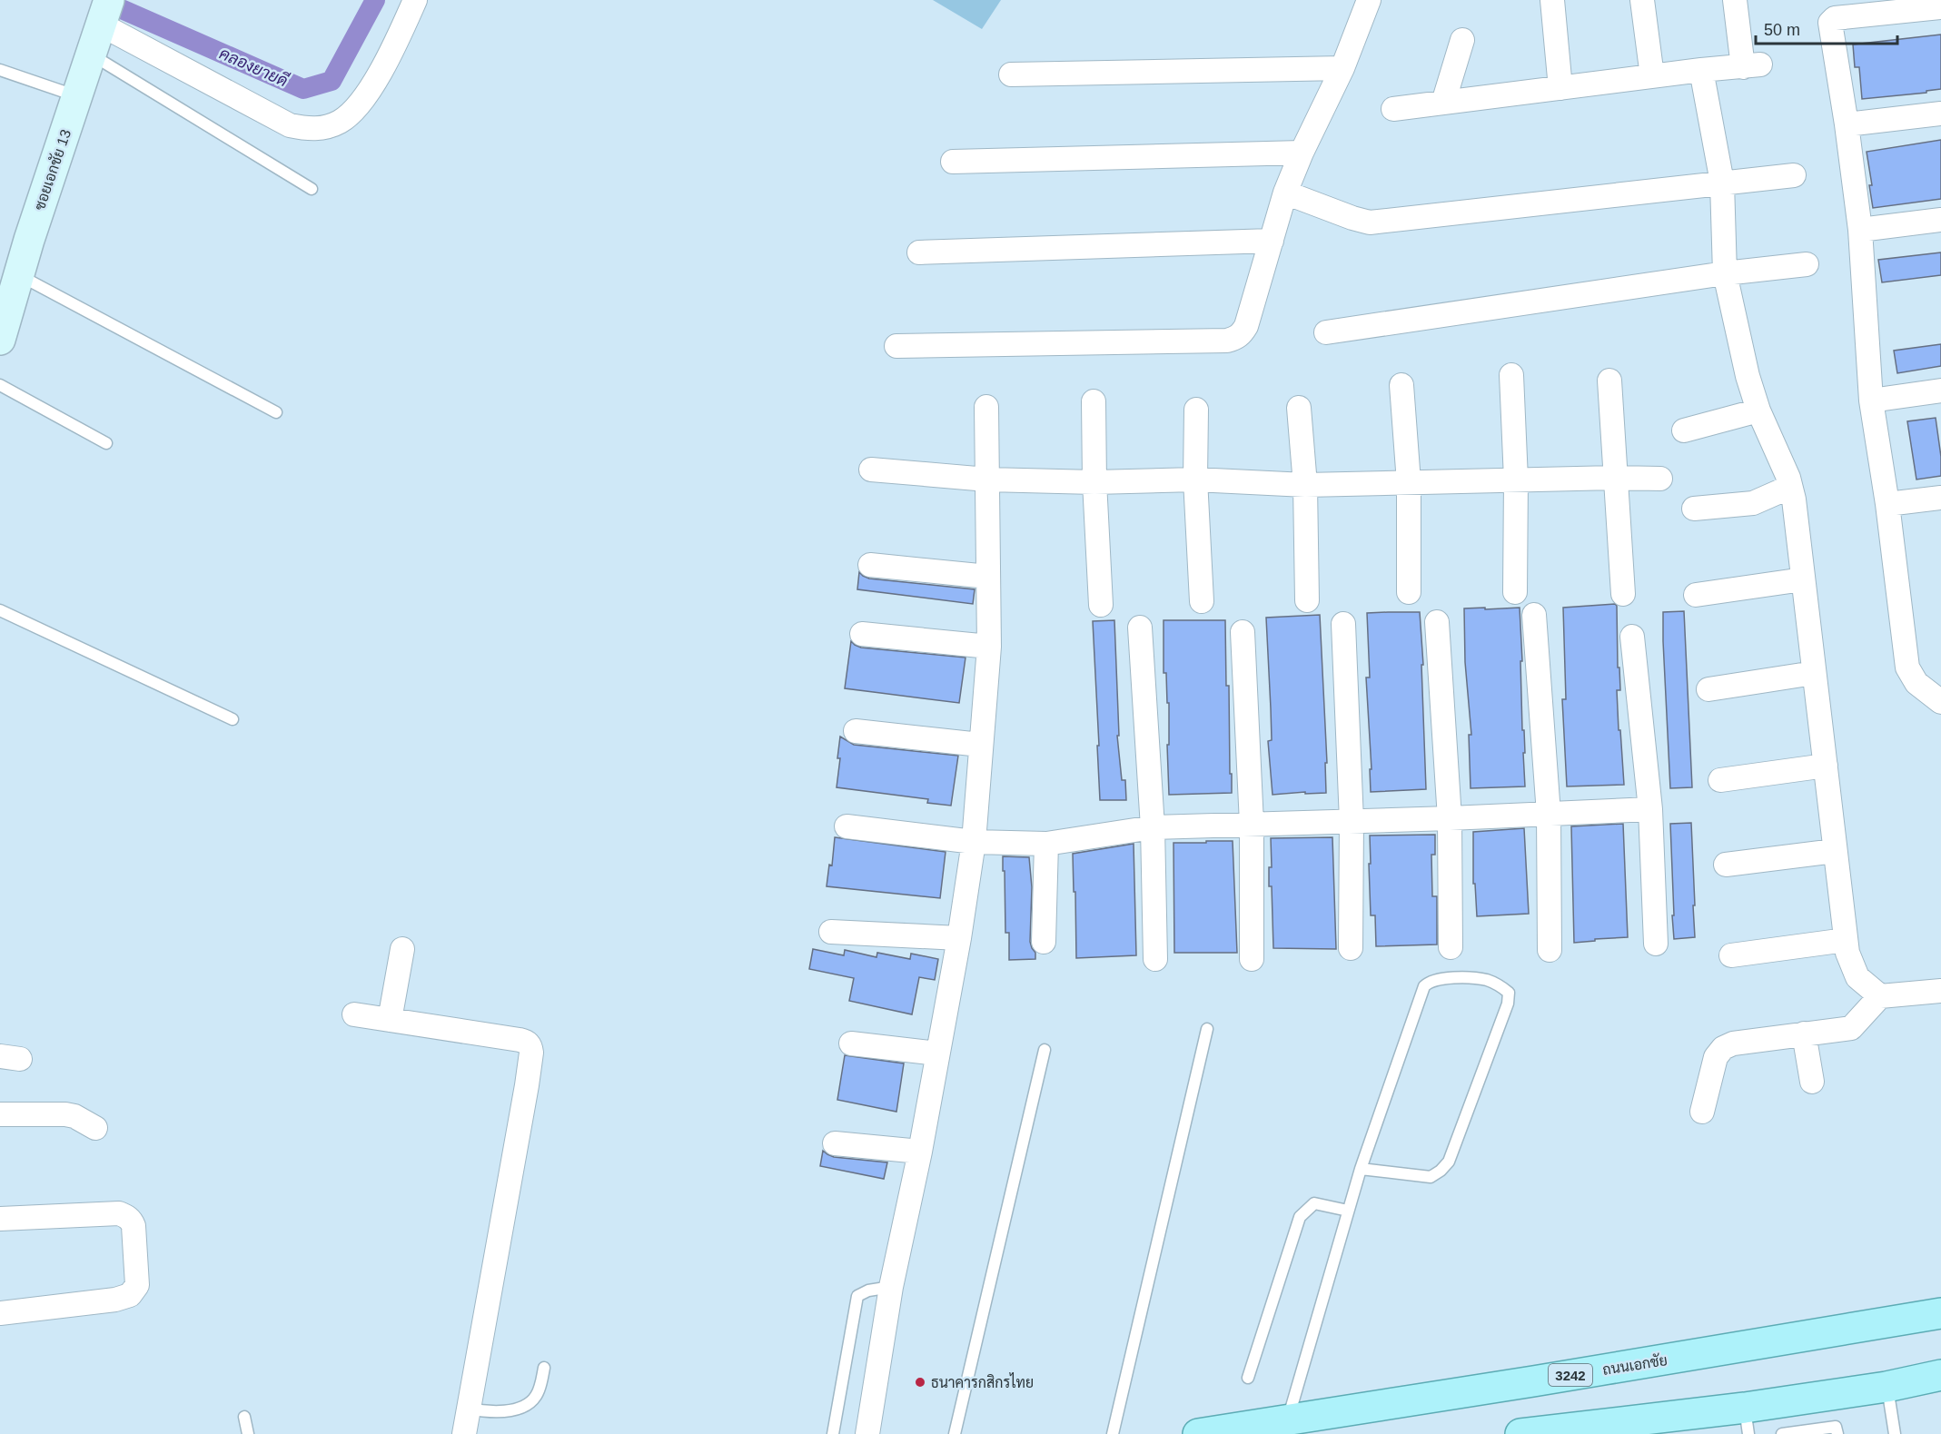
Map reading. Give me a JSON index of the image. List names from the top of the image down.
{
  "streets": {
    "main road": ["ถนนเอกชัย", "3242"],
    "street": ["ซอยเอกชัย 13"]
  },
  "water": ["คลองยายดี"],
  "places": ["ธนาคารกสิกรไทย"],
  "scale_bar": "50 m"
}
